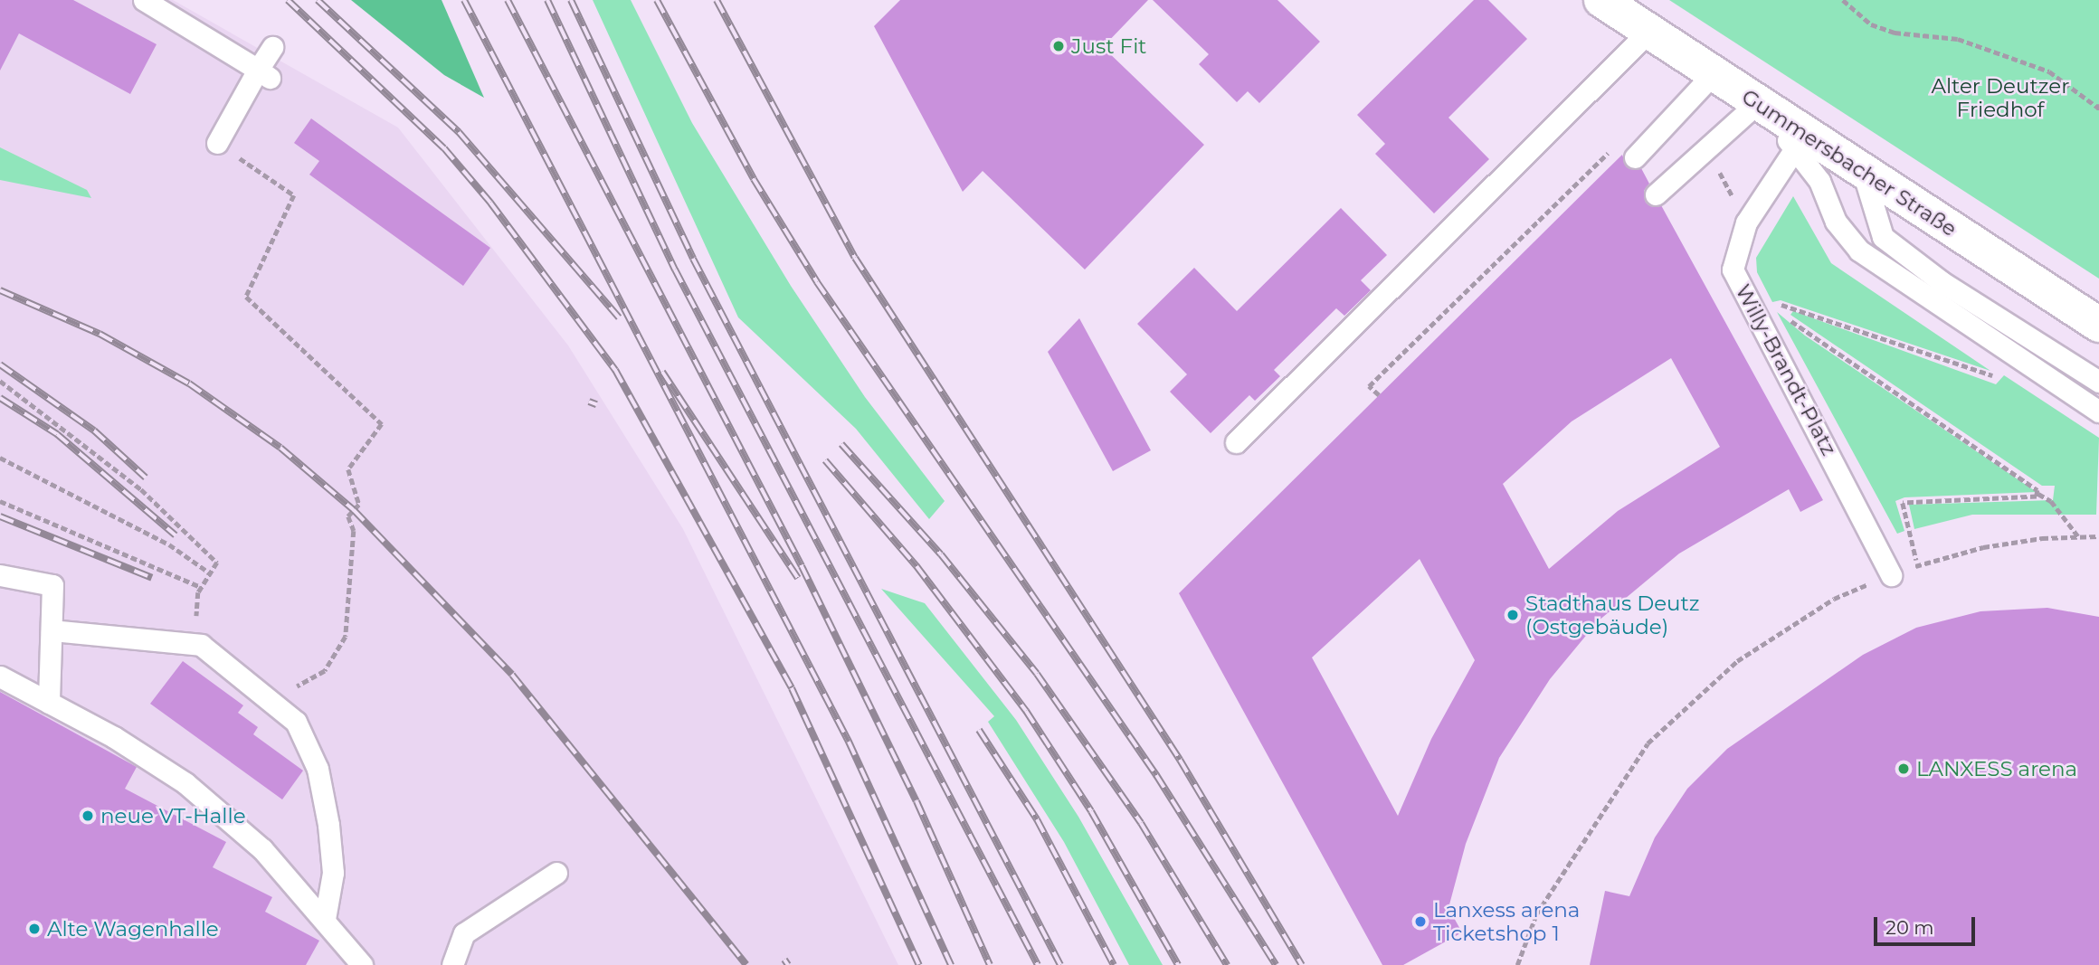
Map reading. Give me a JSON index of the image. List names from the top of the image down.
{
  "streets": {
    "street": ["Gummersbacher Straße"],
    "lane": ["Willy-Brandt-Platz"]
  },
  "crossings": [
    ["Gummersbacher Straße", "Willy-Brandt-Platz"]
  ],
  "parks": ["Alter Deutzer Friedhof"],
  "places": [
    "Just Fit",
    "Stadthaus Deutz (Ostgebäude)",
    "LANXESS arena",
    "neue VT-Halle",
    "Lanxess arena Ticketshop 1",
    "Alte Wagenhalle"
  ],
  "scale_bar": "20 m"
}
